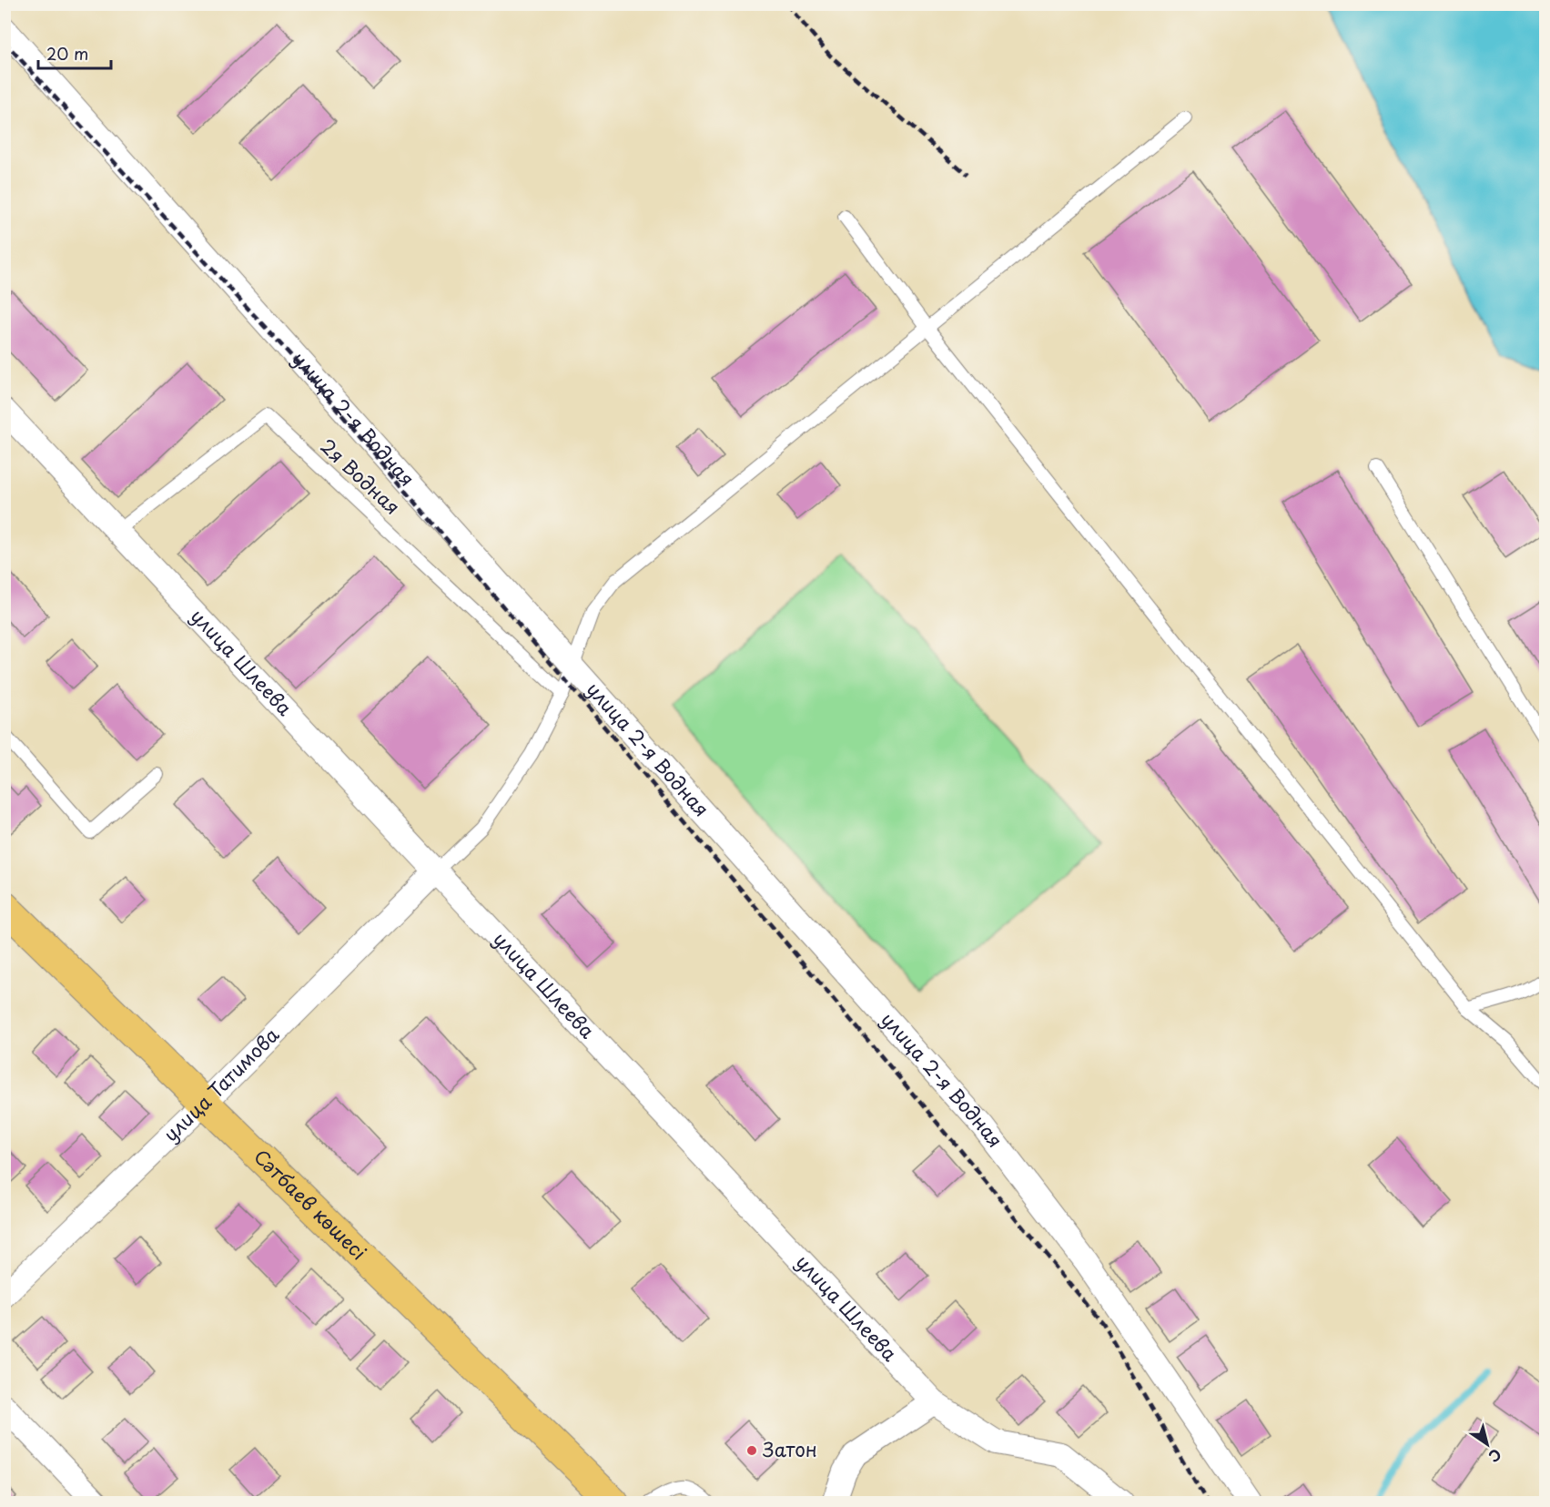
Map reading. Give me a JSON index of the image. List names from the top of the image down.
{
  "streets": {
    "main road": ["Сәтбаев көшесі"],
    "street": ["улица 2-я Водная", "улица Шлеева", "улица Татимова"],
    "lane": ["2я Водная"]
  },
  "crossings": [
    ["2я Водная", "улица Шлеева"],
    ["улица Шлеева", "улица Татимова"],
    ["улица Татимова", "Сәтбаев көшесі"]
  ],
  "places": ["Затон"],
  "scale_bar": "20 m",
  "north": "bottom right"
}
